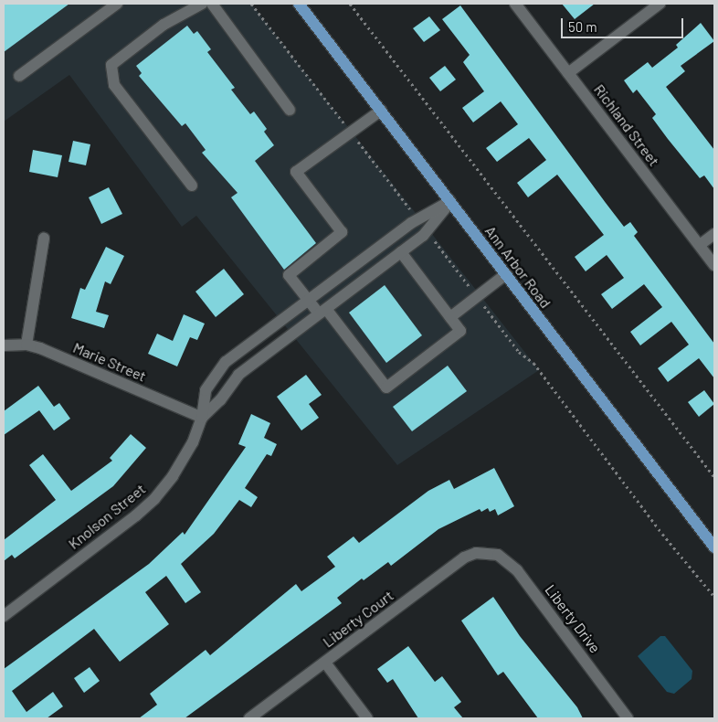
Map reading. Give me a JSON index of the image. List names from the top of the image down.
{
  "streets": {
    "main road": ["Ann Arbor Road"],
    "street": [
      "Richland Street",
      "Marie Street",
      "Knolson Street",
      "Liberty Court",
      "Liberty Drive"
    ]
  },
  "crossings": [
    ["Ann Arbor Road", "Knolson Street"],
    ["Marie Street", "Knolson Street"],
    ["Liberty Court", "Liberty Drive"]
  ],
  "scale_bar": "50 m"
}
